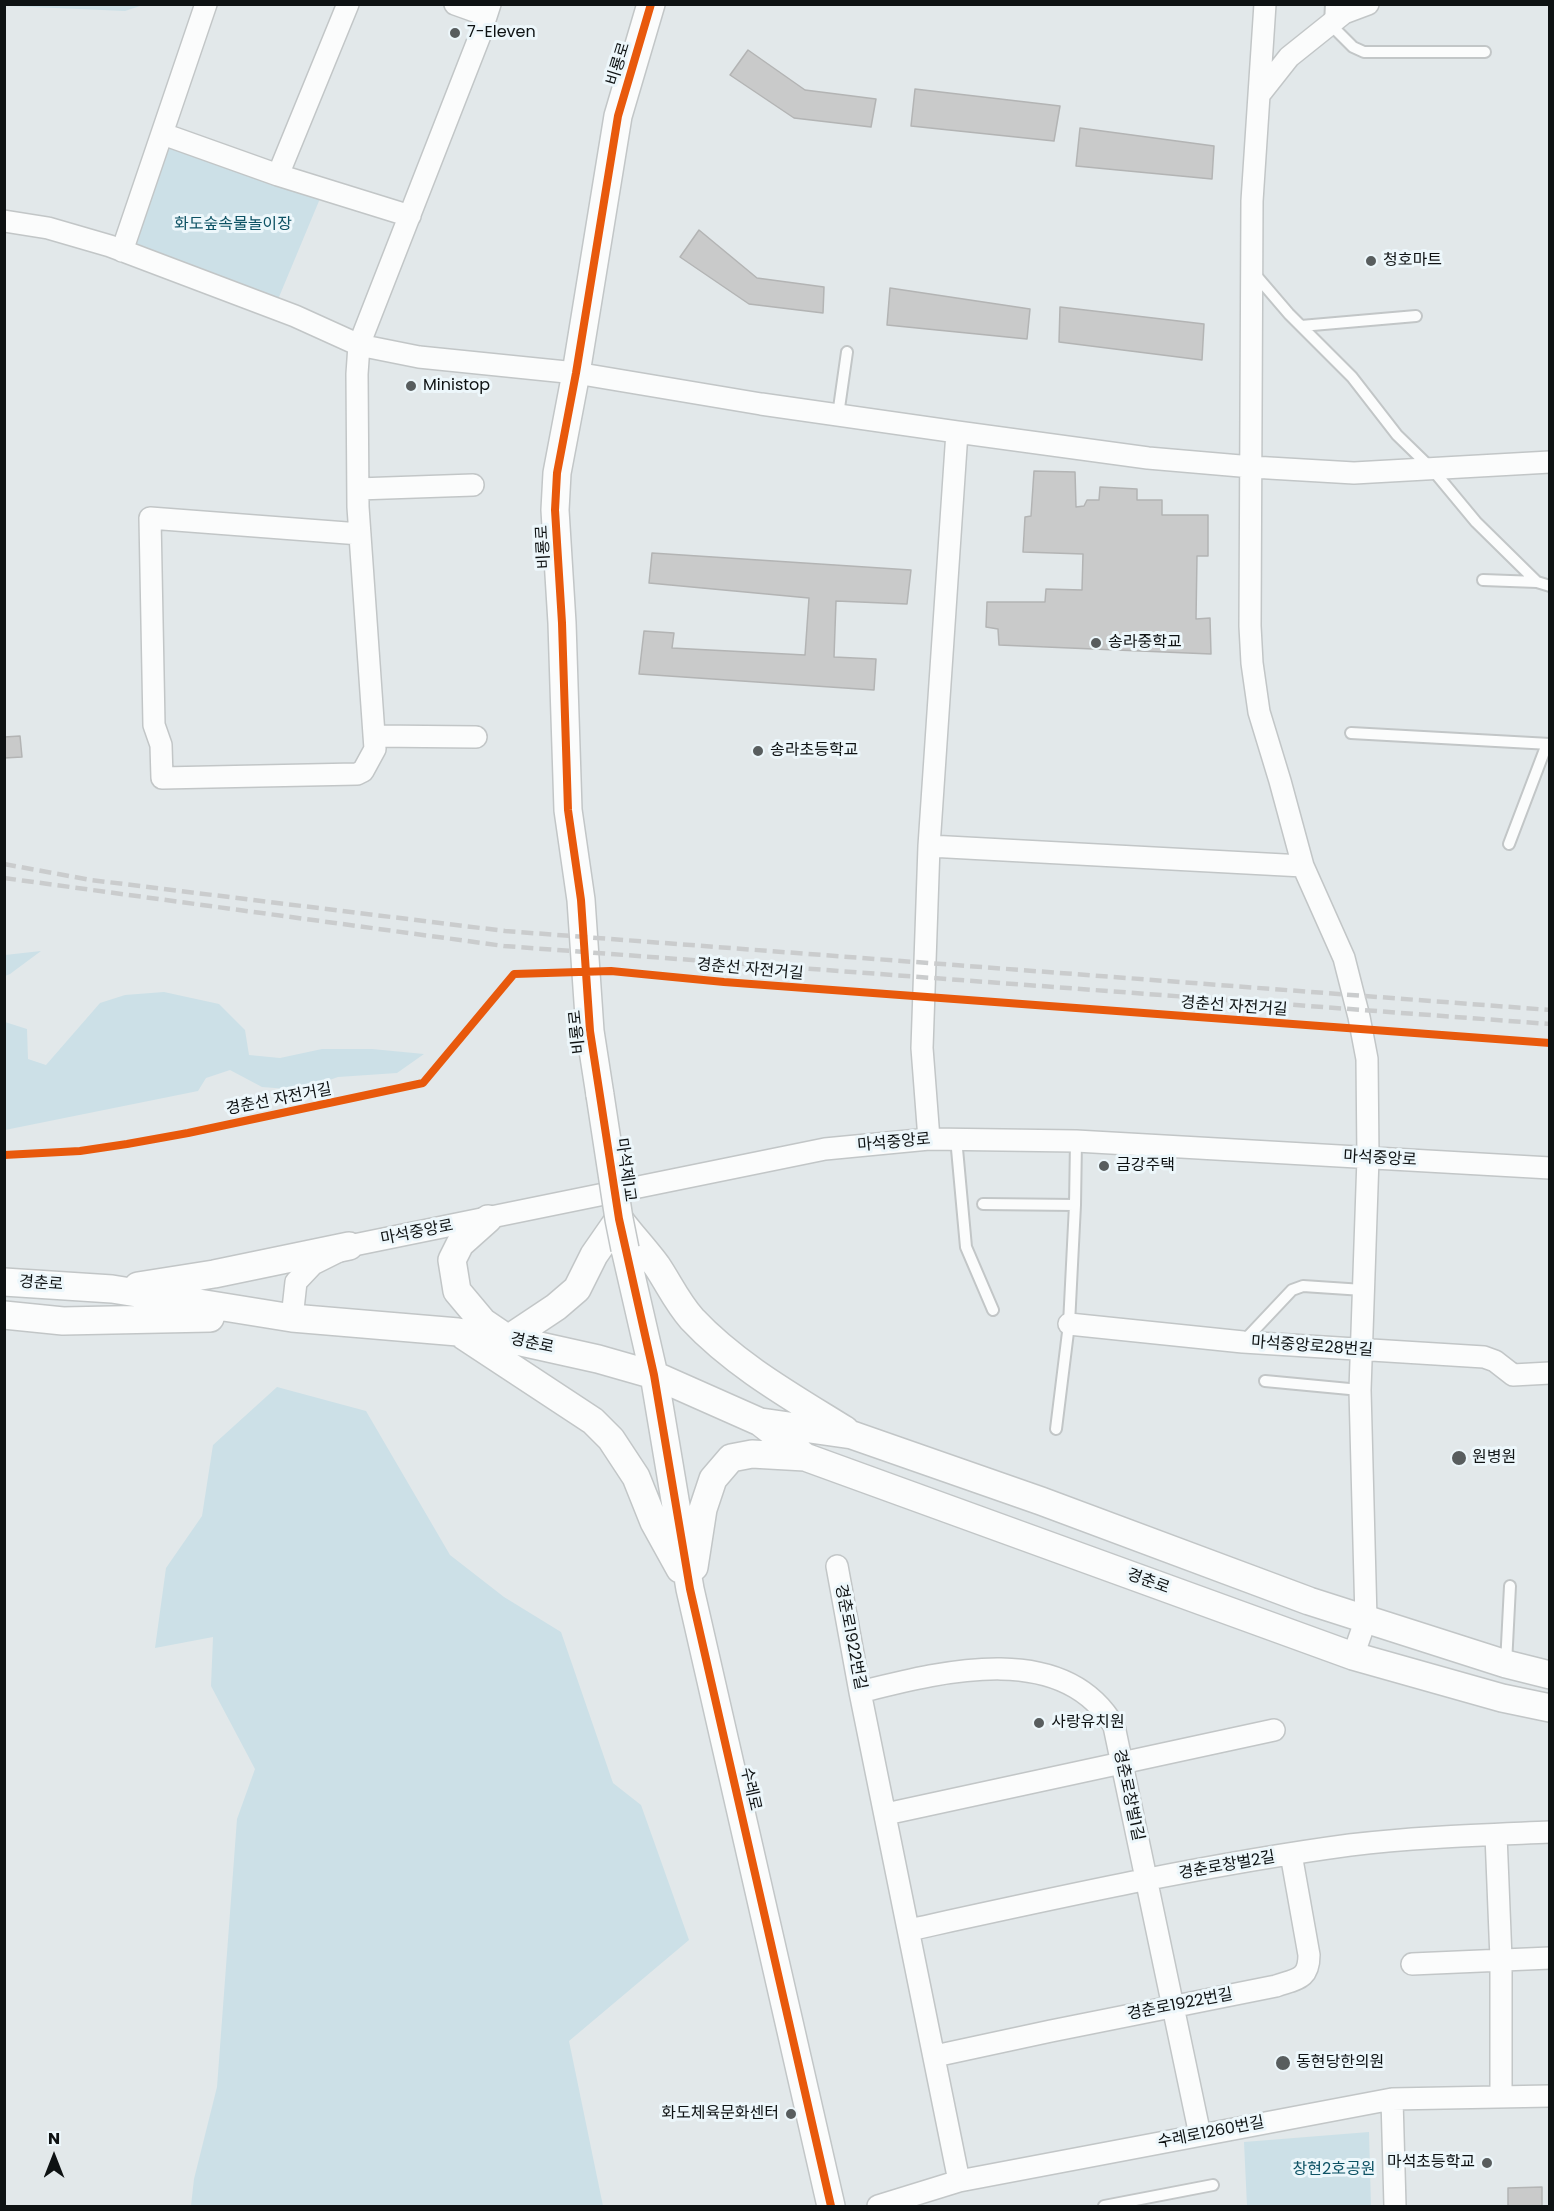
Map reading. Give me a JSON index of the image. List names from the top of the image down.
{
  "streets": {
    "street": [
      "비룡로",
      "마석중앙로",
      "마석제1교",
      "경춘로",
      "마석중앙로28번길",
      "경춘로1922번길",
      "수레로",
      "경춘로창벌1길",
      "경춘로창벌2길",
      "수레로1260번길"
    ],
    "cycle path": ["경춘선 자전거길"]
  },
  "crossings": [
    ["비룡로", "마석제1교"],
    ["마석중앙로", "경춘로"],
    ["마석제1교", "경춘로"],
    ["마석제1교", "수레로"],
    ["경춘로", "수레로"],
    ["경춘로1922번길", "경춘로창벌1길"],
    ["경춘로1922번길", "경춘로창벌2길"],
    ["경춘로1922번길", "수레로1260번길"],
    ["경춘로창벌1길", "경춘로창벌2길"],
    ["경춘로창벌1길", "수레로1260번길"]
  ],
  "parks": ["화도숲속물놀이장", "창현2호공원"],
  "places": [
    "7-Eleven",
    "청호마트",
    "Ministop",
    "송라중학교",
    "송라초등학교",
    "금강주택",
    "원병원",
    "사랑유치원",
    "동현당한의원",
    "화도체육문화센터",
    "마석초등학교"
  ],
  "north": "top"
}
